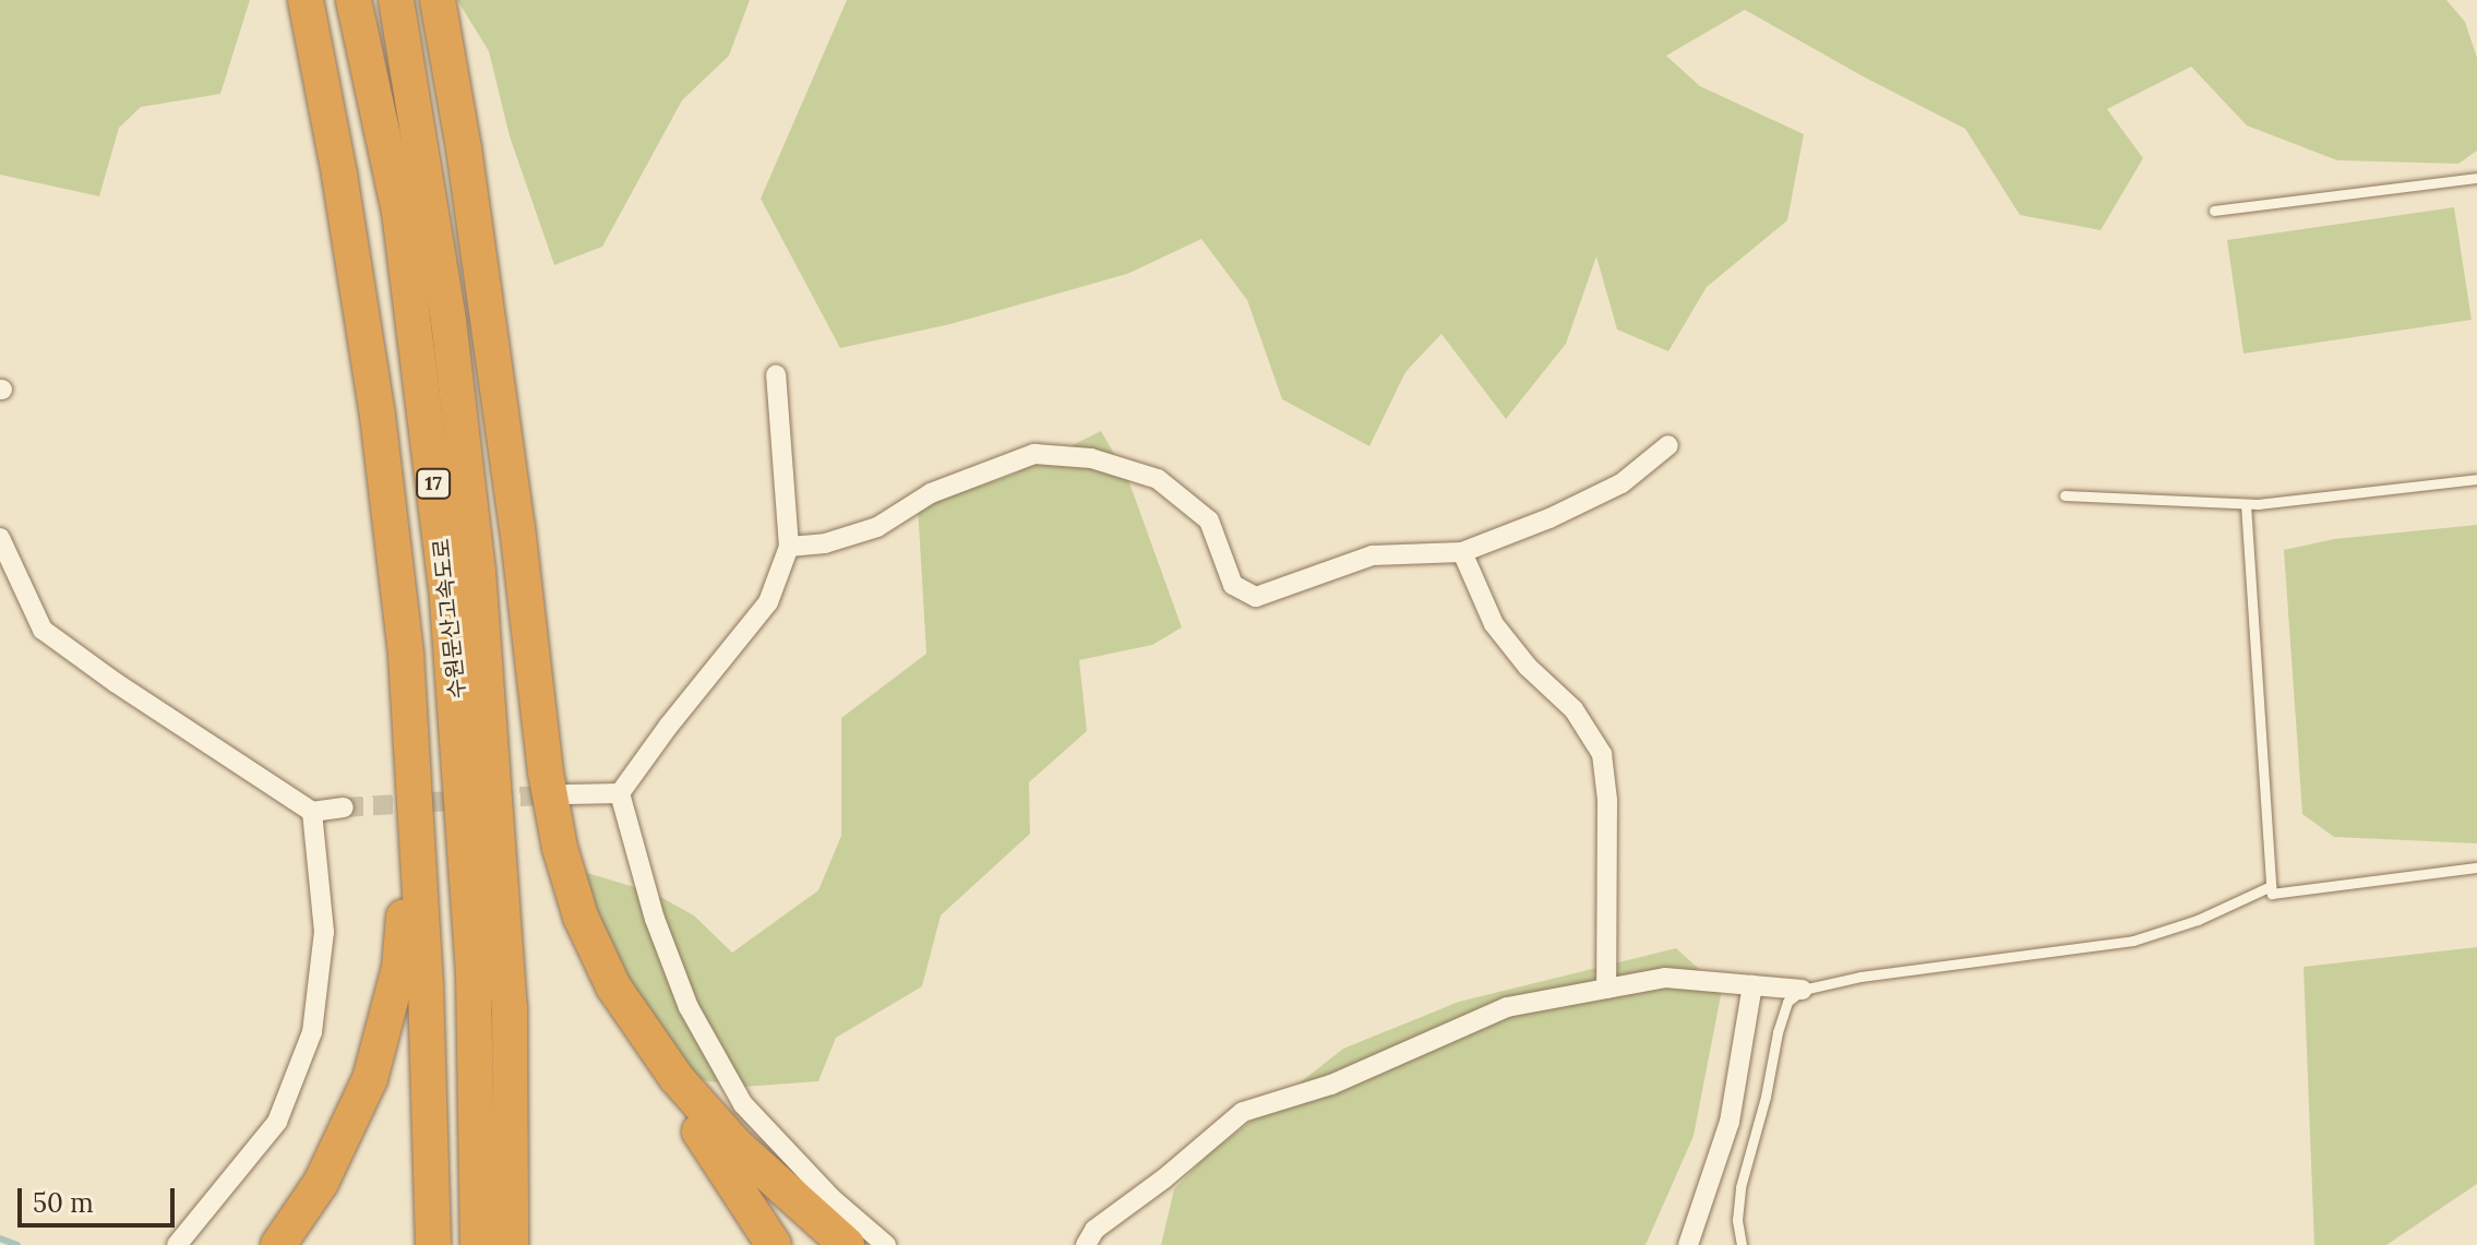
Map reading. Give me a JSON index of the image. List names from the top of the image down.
{
  "streets": {
    "highway": ["17", "수원문산고속도로"]
  },
  "scale_bar": "50 m"
}
